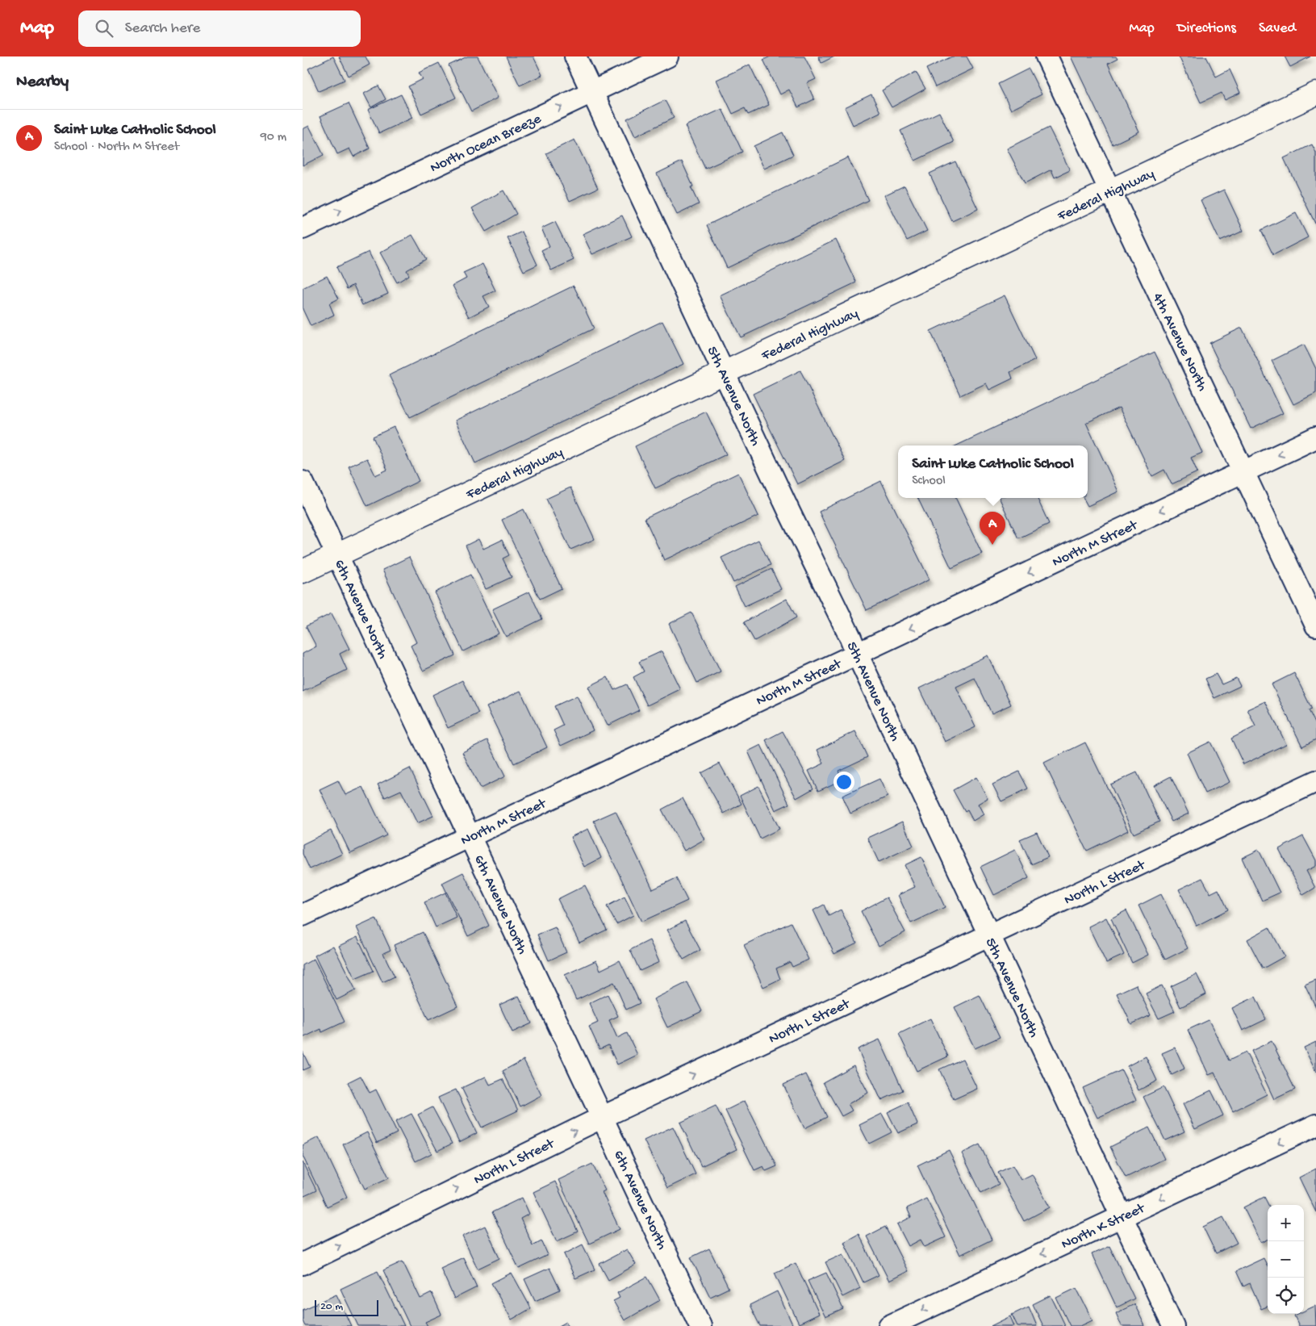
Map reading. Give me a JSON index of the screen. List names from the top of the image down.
{
  "streets": {
    "main road": ["Federal Highway"],
    "street": [
      "North Ocean Breeze",
      "4th Avenue North",
      "5th Avenue North",
      "North M Street",
      "6th Avenue North",
      "North L Street",
      "North K Street"
    ]
  },
  "crossings": [
    ["North Ocean Breeze", "5th Avenue North"],
    ["Federal Highway", "4th Avenue North"],
    ["Federal Highway", "5th Avenue North"],
    ["Federal Highway", "6th Avenue North"],
    ["4th Avenue North", "North M Street"],
    ["5th Avenue North", "North M Street"],
    ["5th Avenue North", "North L Street"],
    ["5th Avenue North", "North K Street"],
    ["North M Street", "6th Avenue North"],
    ["6th Avenue North", "North L Street"]
  ],
  "one_way": [
    "North Ocean Breeze",
    "North M Street",
    "North L Street",
    "North K Street"
  ],
  "scale_bar": "20 m",
  "page": {
    "header": "Map",
    "search": "Search here",
    "nav": ["Map", "Directions", "Saved"],
    "heading": "Nearby",
    "list": [
      {
        "mark": "A",
        "name": "Saint Luke Catholic School",
        "note": "School · North M Street",
        "value": "90 m"
      }
    ],
    "popup": ["Saint Luke Catholic School", "School"],
    "pins": "A",
    "map_buttons": ["+", "−"],
    "scale": "20 m"
  }
}
